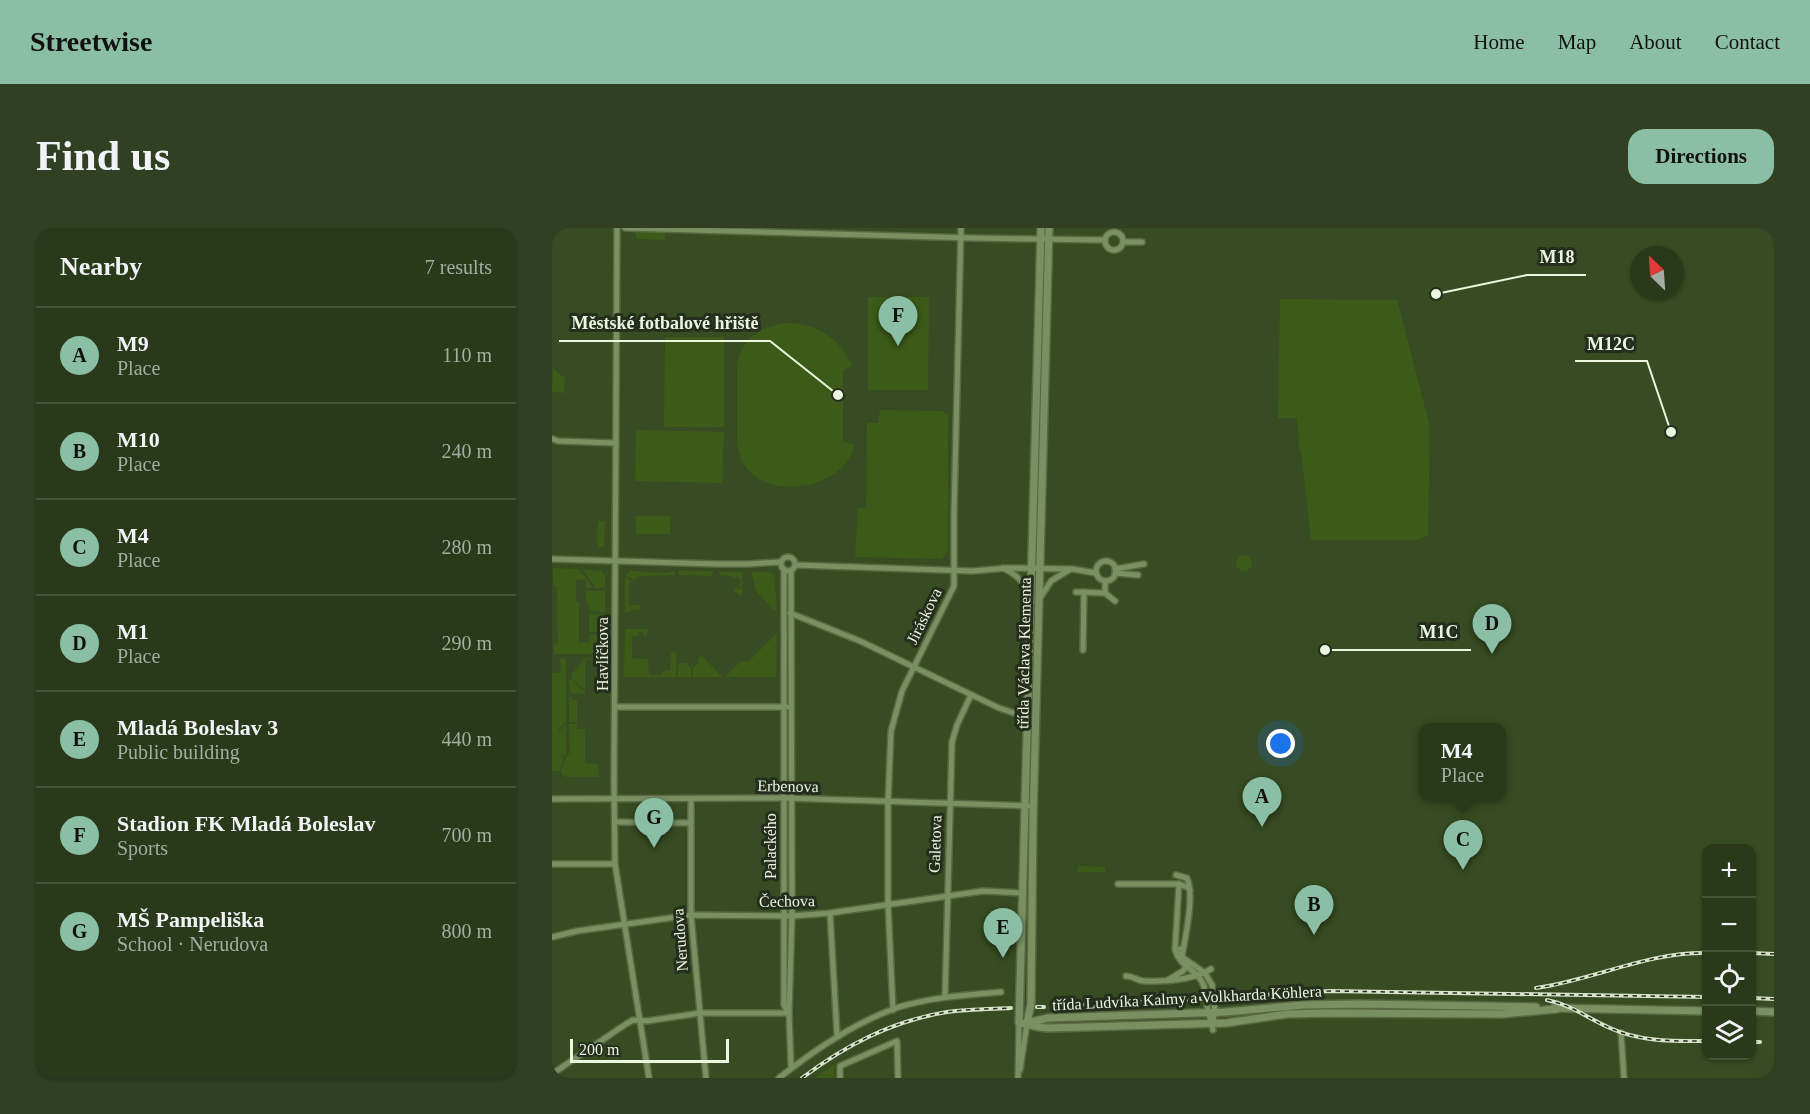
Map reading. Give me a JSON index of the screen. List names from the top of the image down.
{
  "streets": {
    "street": [
      "Jiráskova",
      "třída Václava Klementa",
      "Havlíčkova",
      "Erbenova",
      "Galetova",
      "Palackého",
      "Čechova",
      "Nerudova",
      "třída Ludvíka Kalmy a Volkharda Köhlera"
    ]
  },
  "crossings": [
    ["Jiráskova", "Erbenova"],
    ["Jiráskova", "Čechova"],
    ["třída Václava Klementa", "Erbenova"],
    ["třída Václava Klementa", "Čechova"],
    ["třída Václava Klementa", "třída Ludvíka Kalmy a Volkharda Köhlera"],
    ["Havlíčkova", "Erbenova"],
    ["Havlíčkova", "Čechova"],
    ["Erbenova", "Galetova"],
    ["Erbenova", "Palackého"],
    ["Erbenova", "Nerudova"],
    ["Galetova", "Čechova"],
    ["Palackého", "Čechova"],
    ["Čechova", "Nerudova"]
  ],
  "places": [
    "M18",
    "Městské fotbalové hřiště",
    "M12C",
    "M1C"
  ],
  "scale_bar": "200 m",
  "north": "top left",
  "page": {
    "header": "Streetwise",
    "nav": [
      "Home",
      "Map",
      "About",
      "Contact"
    ],
    "buttons": "Directions",
    "title": "Find us",
    "heading": ["Nearby", "7 results"],
    "pins": [
      "F",
      "D",
      "A",
      "G",
      "C",
      "B",
      "E"
    ],
    "list": [
      {
        "mark": "A",
        "name": "M9",
        "note": "Place",
        "value": "110 m"
      },
      {
        "mark": "B",
        "name": "M10",
        "note": "Place",
        "value": "240 m"
      },
      {
        "mark": "C",
        "name": "M4",
        "note": "Place",
        "value": "280 m"
      },
      {
        "mark": "D",
        "name": "M1",
        "note": "Place",
        "value": "290 m"
      },
      {
        "mark": "E",
        "name": "Mladá Boleslav 3",
        "note": "Public building",
        "value": "440 m"
      },
      {
        "mark": "F",
        "name": "Stadion FK Mladá Boleslav",
        "note": "Sports",
        "value": "700 m"
      },
      {
        "mark": "G",
        "name": "MŠ Pampeliška",
        "note": "School · Nerudova",
        "value": "800 m"
      }
    ],
    "popup": ["M4", "Place"],
    "map_buttons": ["+", "−"],
    "scale": "200 m"
  }
}
